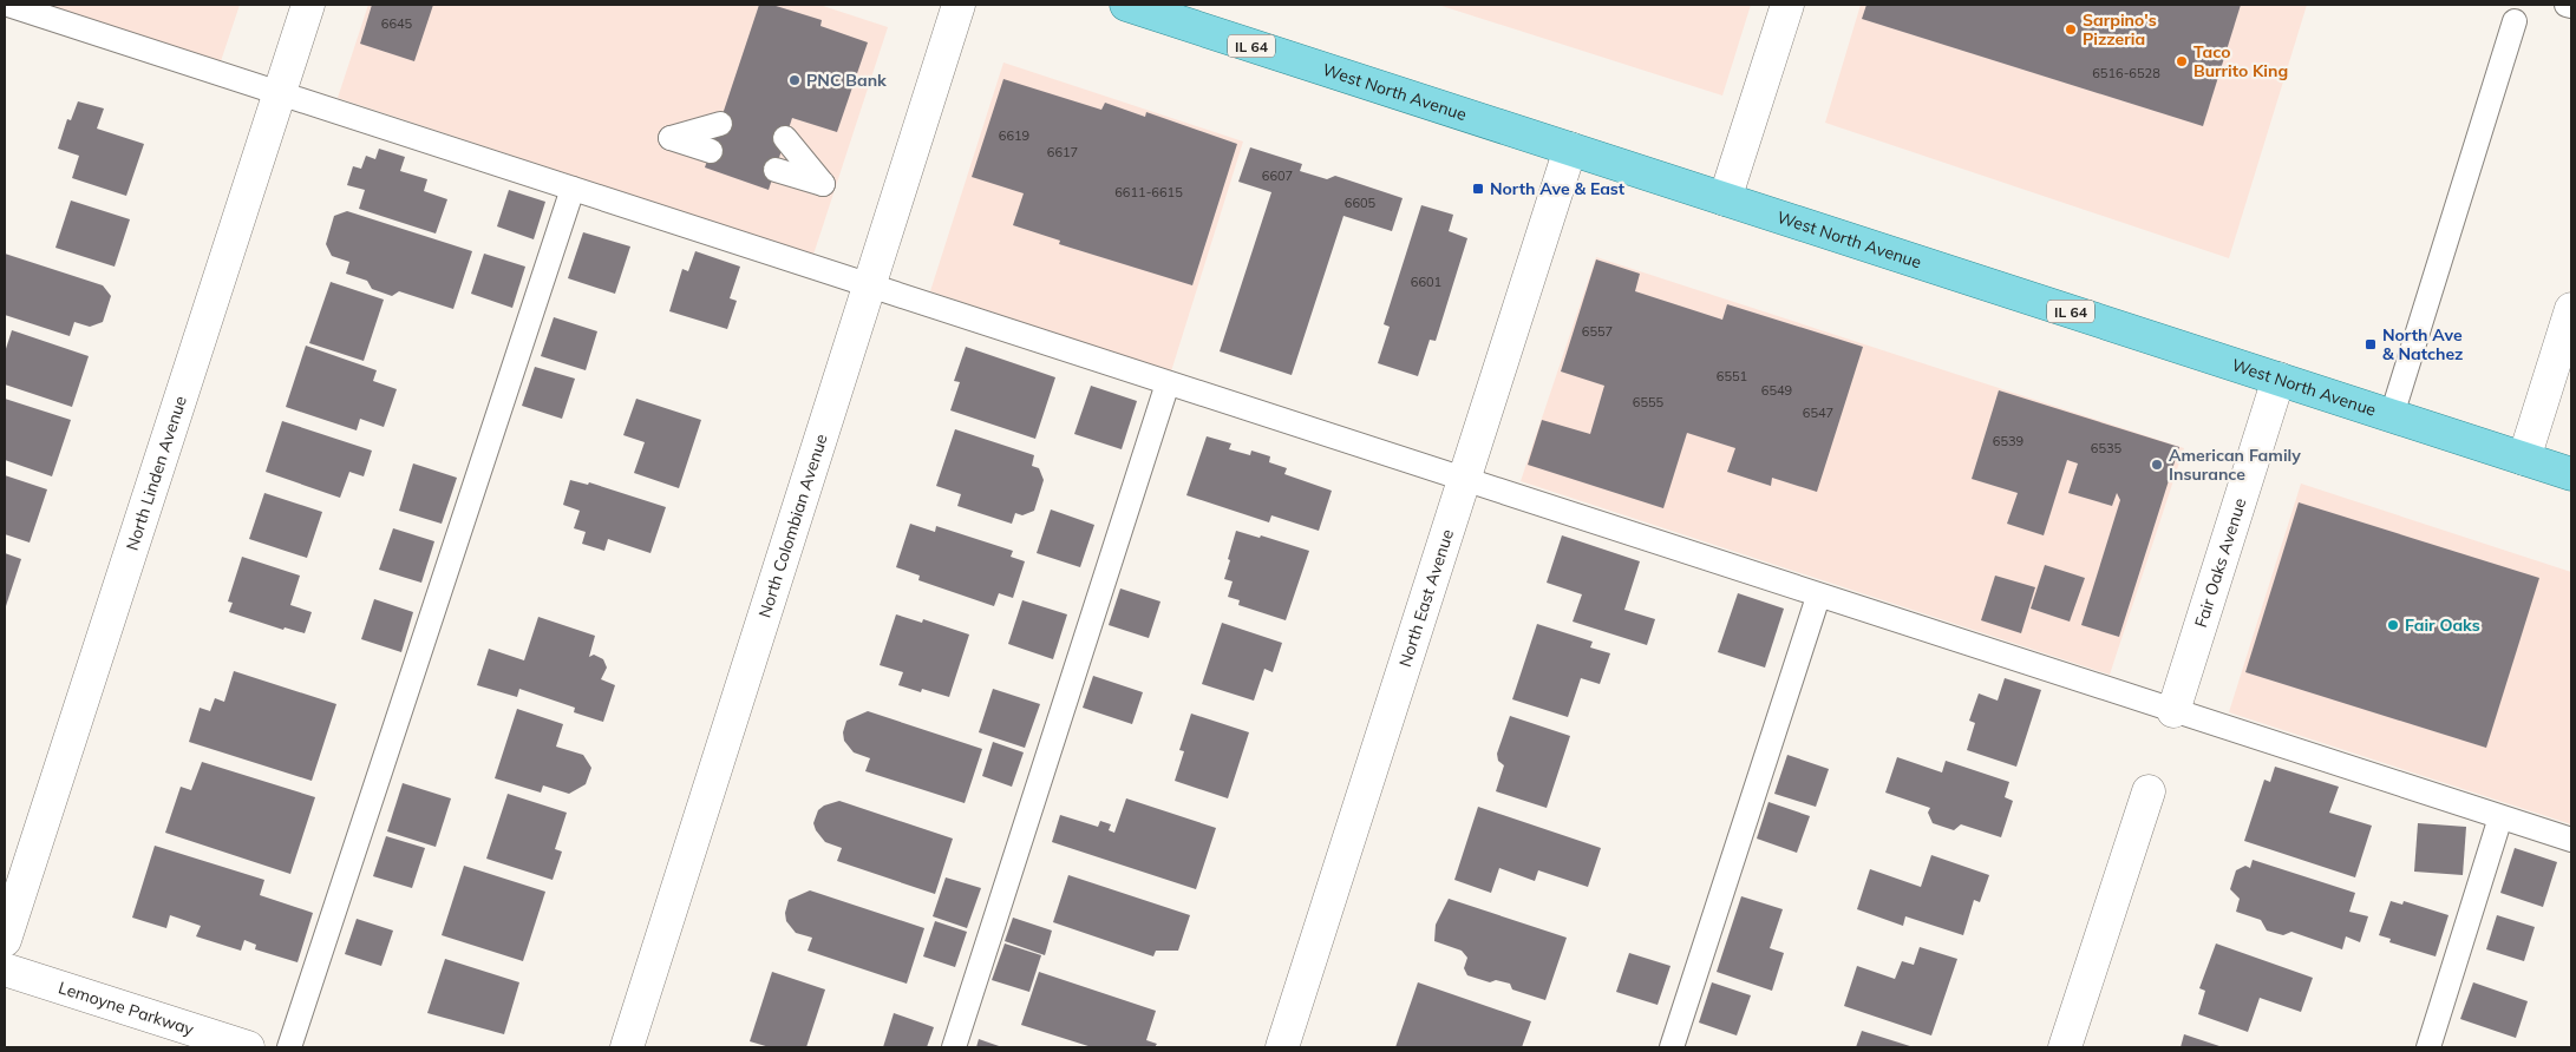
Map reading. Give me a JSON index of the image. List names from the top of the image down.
{
  "streets": {
    "main road": ["IL 64", "West North Avenue"],
    "street": [
      "North Linden Avenue",
      "North Colombian Avenue",
      "Fair Oaks Avenue",
      "North East Avenue",
      "Lemoyne Parkway"
    ]
  },
  "crossings": [
    ["West North Avenue", "Fair Oaks Avenue"],
    ["West North Avenue", "North East Avenue"]
  ],
  "places": {
    "other": [
      "Sarpino's Pizzeria",
      "Taco Burrito King",
      "PNC Bank",
      "American Family Insurance",
      "Fair Oaks"
    ],
    "transit": ["North Ave & East", "North Ave & Natchez"]
  },
  "house_numbers": [
    "6645",
    "6516-6528",
    "6619",
    "6617",
    "6607",
    "6611-6615",
    "6605",
    "6601",
    "6557",
    "6551",
    "6549",
    "6555",
    "6547",
    "6539",
    "6535"
  ]
}
